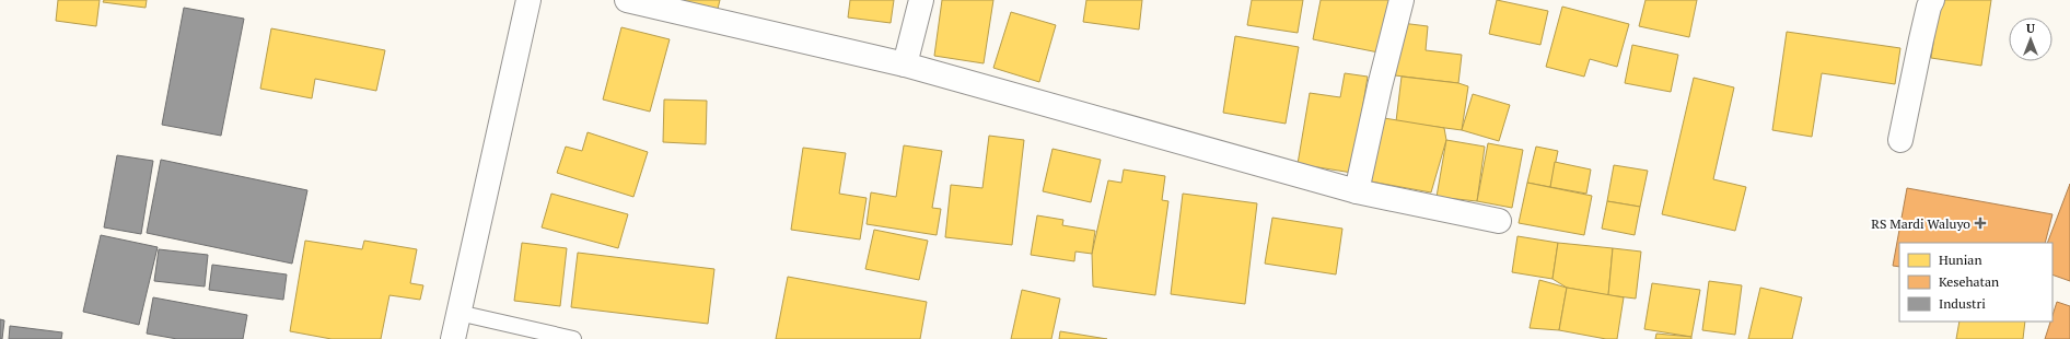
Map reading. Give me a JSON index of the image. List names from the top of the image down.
{
  "places": {
    "health": ["RS Mardi Waluyo"]
  },
  "legend": ["Hunian", "Kesehatan", "Industri"],
  "north": "top"
}
